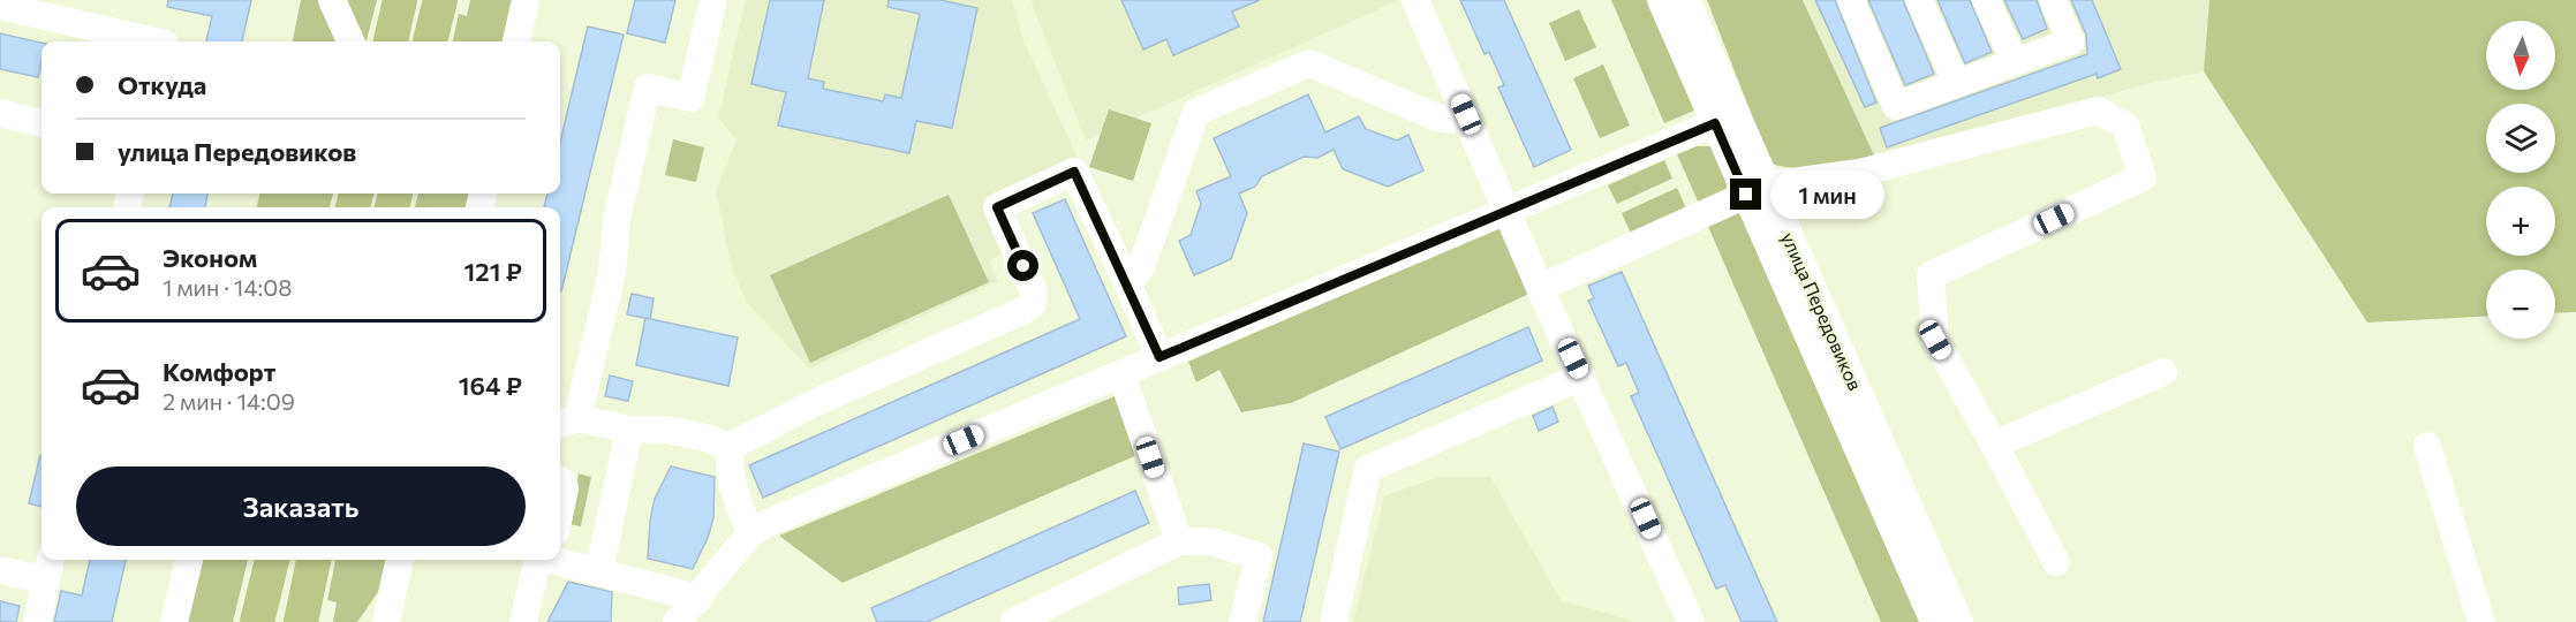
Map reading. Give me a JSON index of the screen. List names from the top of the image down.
{
  "streets": {
    "street": ["улица Передовиков"]
  },
  "north": "bottom",
  "page": {
    "map_buttons": ["+", "−"],
    "banner": ["Откуда", "улица Передовиков"],
    "bubble": "1 мин",
    "list": [
      {
        "name": "Эконом",
        "note": "1 мин · 14:08",
        "value": "121 ₽"
      },
      {
        "name": "Комфорт",
        "note": "2 мин · 14:09",
        "value": "164 ₽"
      }
    ],
    "buttons": "Заказать"
  }
}
